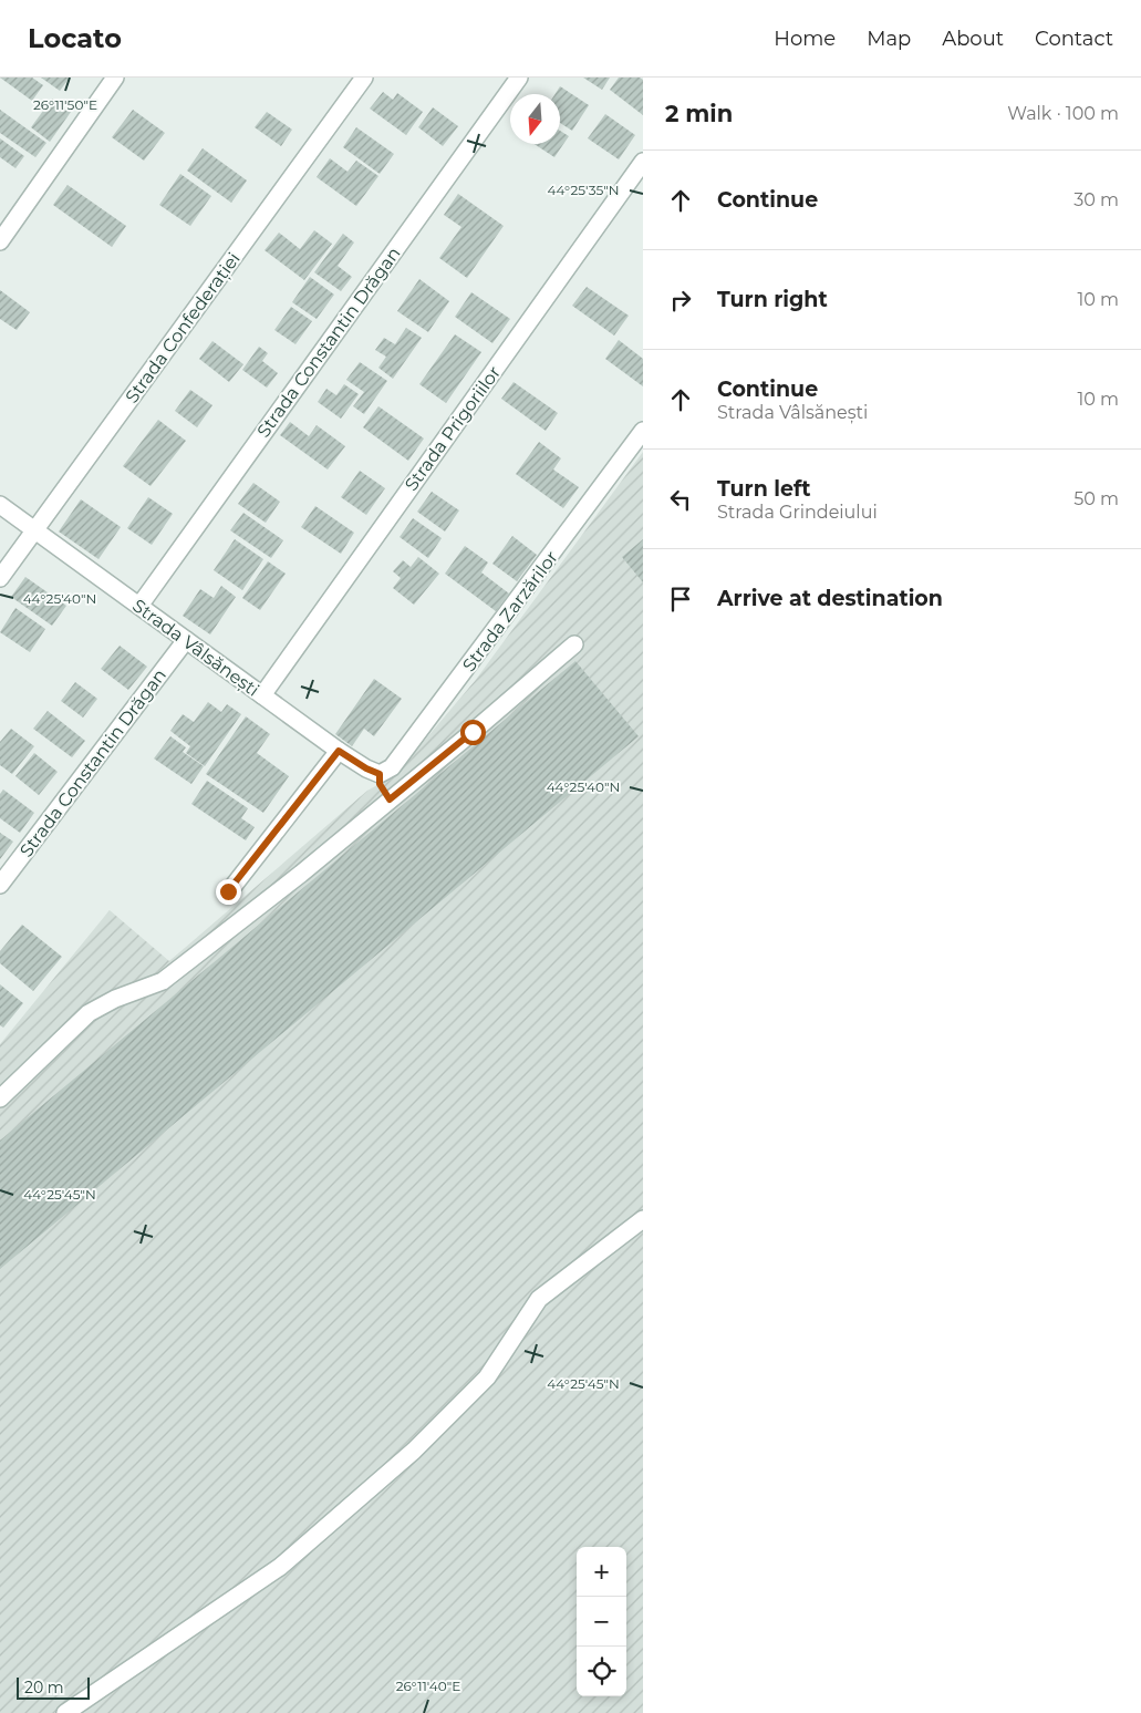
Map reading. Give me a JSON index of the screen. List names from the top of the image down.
{
  "streets": {
    "street": [
      "Strada Confederației",
      "Strada Constantin Drăgan",
      "Strada Prigoriilor",
      "Strada Zarzărilor",
      "Strada Vâlsănești"
    ]
  },
  "crossings": [
    ["Strada Confederației", "Strada Vâlsănești"],
    ["Strada Constantin Drăgan", "Strada Vâlsănești"],
    ["Strada Prigoriilor", "Strada Vâlsănești"],
    ["Strada Zarzărilor", "Strada Vâlsănești"]
  ],
  "scale_bar": "20 m",
  "north": "bottom",
  "page": {
    "header": "Locato",
    "nav": [
      "Home",
      "Map",
      "About",
      "Contact"
    ],
    "heading": ["2 min", "Walk · 100 m"],
    "list": [
      ["Continue", "30 m"],
      ["Turn right", "10 m"],
      ["Continue", "Strada Vâlsănești", "10 m"],
      ["Turn left", "Strada Grindeiului", "50 m"],
      "Arrive at destination"
    ],
    "map_buttons": ["+", "−"],
    "scale": "20 m"
  },
  "coordinates": [
    "26°11'50\"E",
    "44°25'35\"N",
    "44°25'40\"N",
    "44°25'45\"N",
    "26°11'40\"E"
  ]
}
